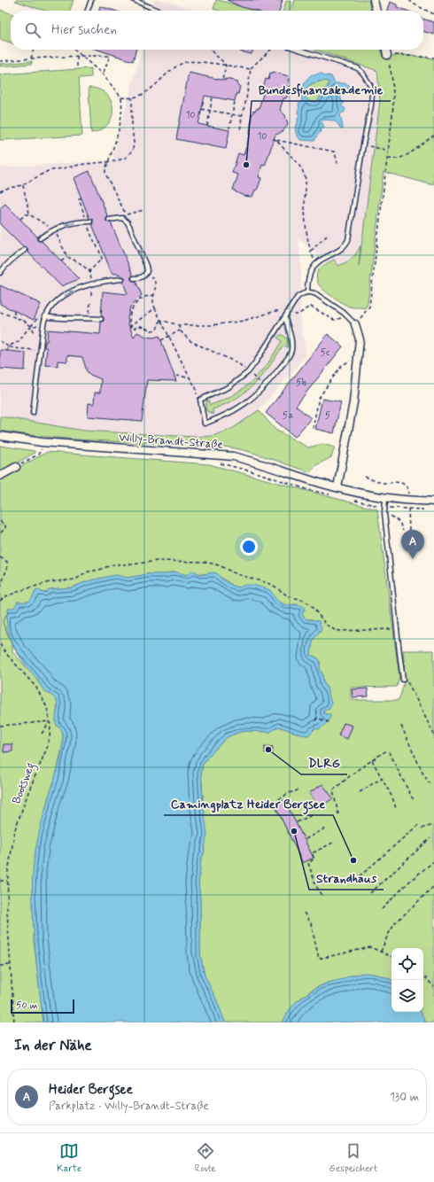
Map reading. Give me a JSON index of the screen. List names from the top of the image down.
{
  "streets": {
    "street": ["Willy-Brandt-Straße"],
    "path": ["Bootsweg"]
  },
  "places": [
    "Bundesfinanzakademie",
    "DLRG",
    "Strandhaus",
    "Camingplatz Heider Bergsee"
  ],
  "house_numbers": [
    "10",
    "10",
    "5c",
    "5b",
    "5a",
    "5"
  ],
  "scale_bar": "50 m",
  "page": {
    "search": "Hier suchen",
    "pins": "A",
    "scale": "50 m",
    "heading": "In der Nähe",
    "list": [
      {
        "mark": "A",
        "name": "Heider Bergsee",
        "note": "Parkplatz · Willy-Brandt-Straße",
        "value": "130 m"
      }
    ],
    "nav": ["Karte", "Route", "Gespeichert"]
  }
}
